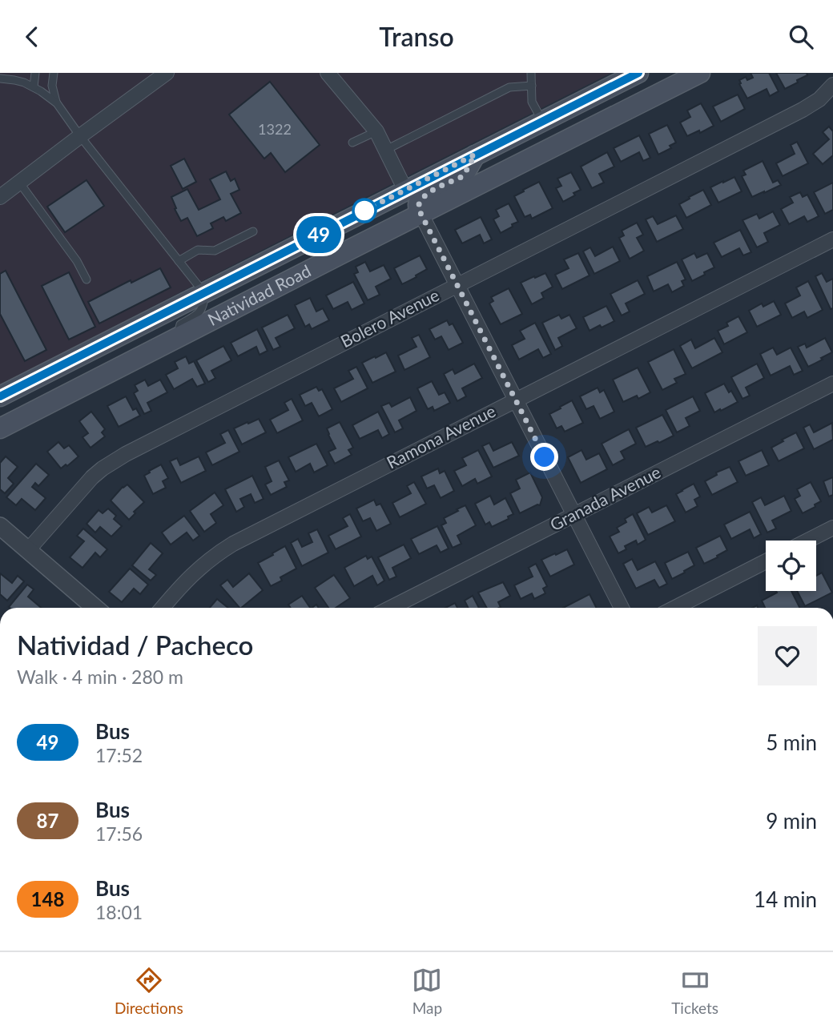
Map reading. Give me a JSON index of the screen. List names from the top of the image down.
{
  "streets": {
    "main road": ["Natividad Road"],
    "street": ["Bolero Avenue", "Ramona Avenue", "Granada Avenue"]
  },
  "lines": ["bus line 49"],
  "house_numbers": ["1322"],
  "page": {
    "header": "Transo",
    "on_map": "49",
    "heading": ["Natividad / Pacheco", "Walk · 4 min · 280 m"],
    "list": [
      {
        "mark": "49",
        "name": "Bus",
        "note": "17:52",
        "value": "5 min"
      },
      {
        "mark": "87",
        "name": "Bus",
        "note": "17:56",
        "value": "9 min"
      },
      {
        "mark": "148",
        "name": "Bus",
        "note": "18:01",
        "value": "14 min"
      }
    ],
    "tabs": ["Directions", "Map", "Tickets"]
  }
}
